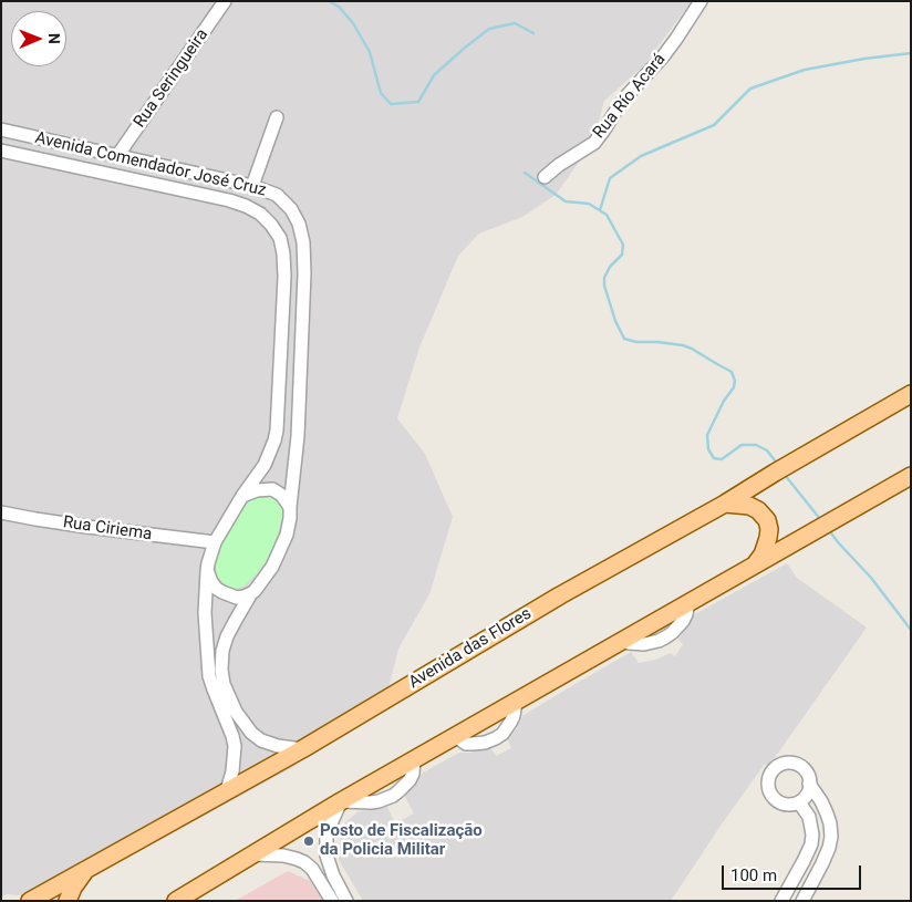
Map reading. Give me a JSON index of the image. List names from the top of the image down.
{
  "streets": {
    "main road": ["Avenida das Flores"],
    "street": [
      "Rua Seringueira",
      "Rua Río Acará",
      "Avenida Comendador José Cruz",
      "Rua Ciriema"
    ]
  },
  "crossings": [
    ["Rua Seringueira", "Avenida Comendador José Cruz"],
    ["Avenida Comendador José Cruz", "Rua Ciriema"]
  ],
  "places": ["Posto de Fiscalização da Policia Militar"],
  "scale_bar": "100 m",
  "north": "right"
}
